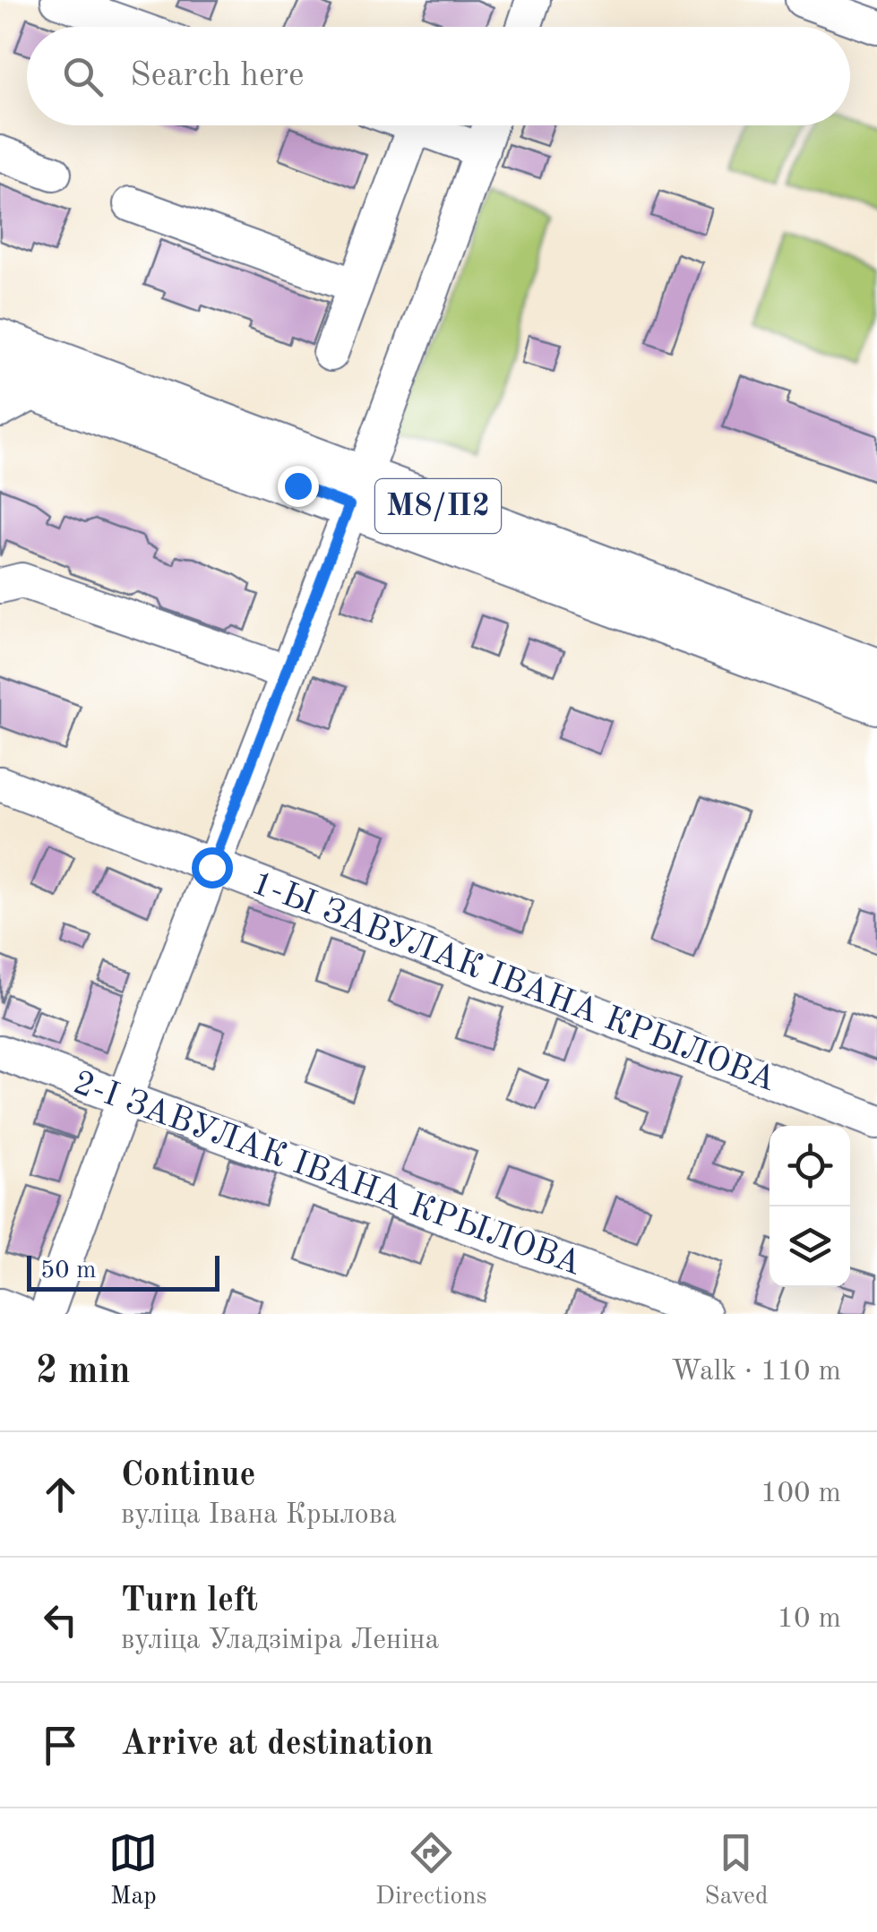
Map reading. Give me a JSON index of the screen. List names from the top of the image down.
{
  "streets": {
    "main road": ["М8/П2"],
    "street": ["1-Ы ЗАВУЛАК ІВАНА КРЫЛОВА", "2-І ЗАВУЛАК ІВАНА КРЫЛОВА"]
  },
  "scale_bar": "50 m",
  "page": {
    "search": "Search here",
    "scale": "50 m",
    "heading": ["2 min", "Walk · 110 m"],
    "list": [
      ["Continue", "вуліца Івана Крылова", "100 m"],
      ["Turn left", "вуліца Уладзіміра Леніна", "10 m"],
      "Arrive at destination"
    ],
    "nav": ["Map", "Directions", "Saved"]
  }
}
